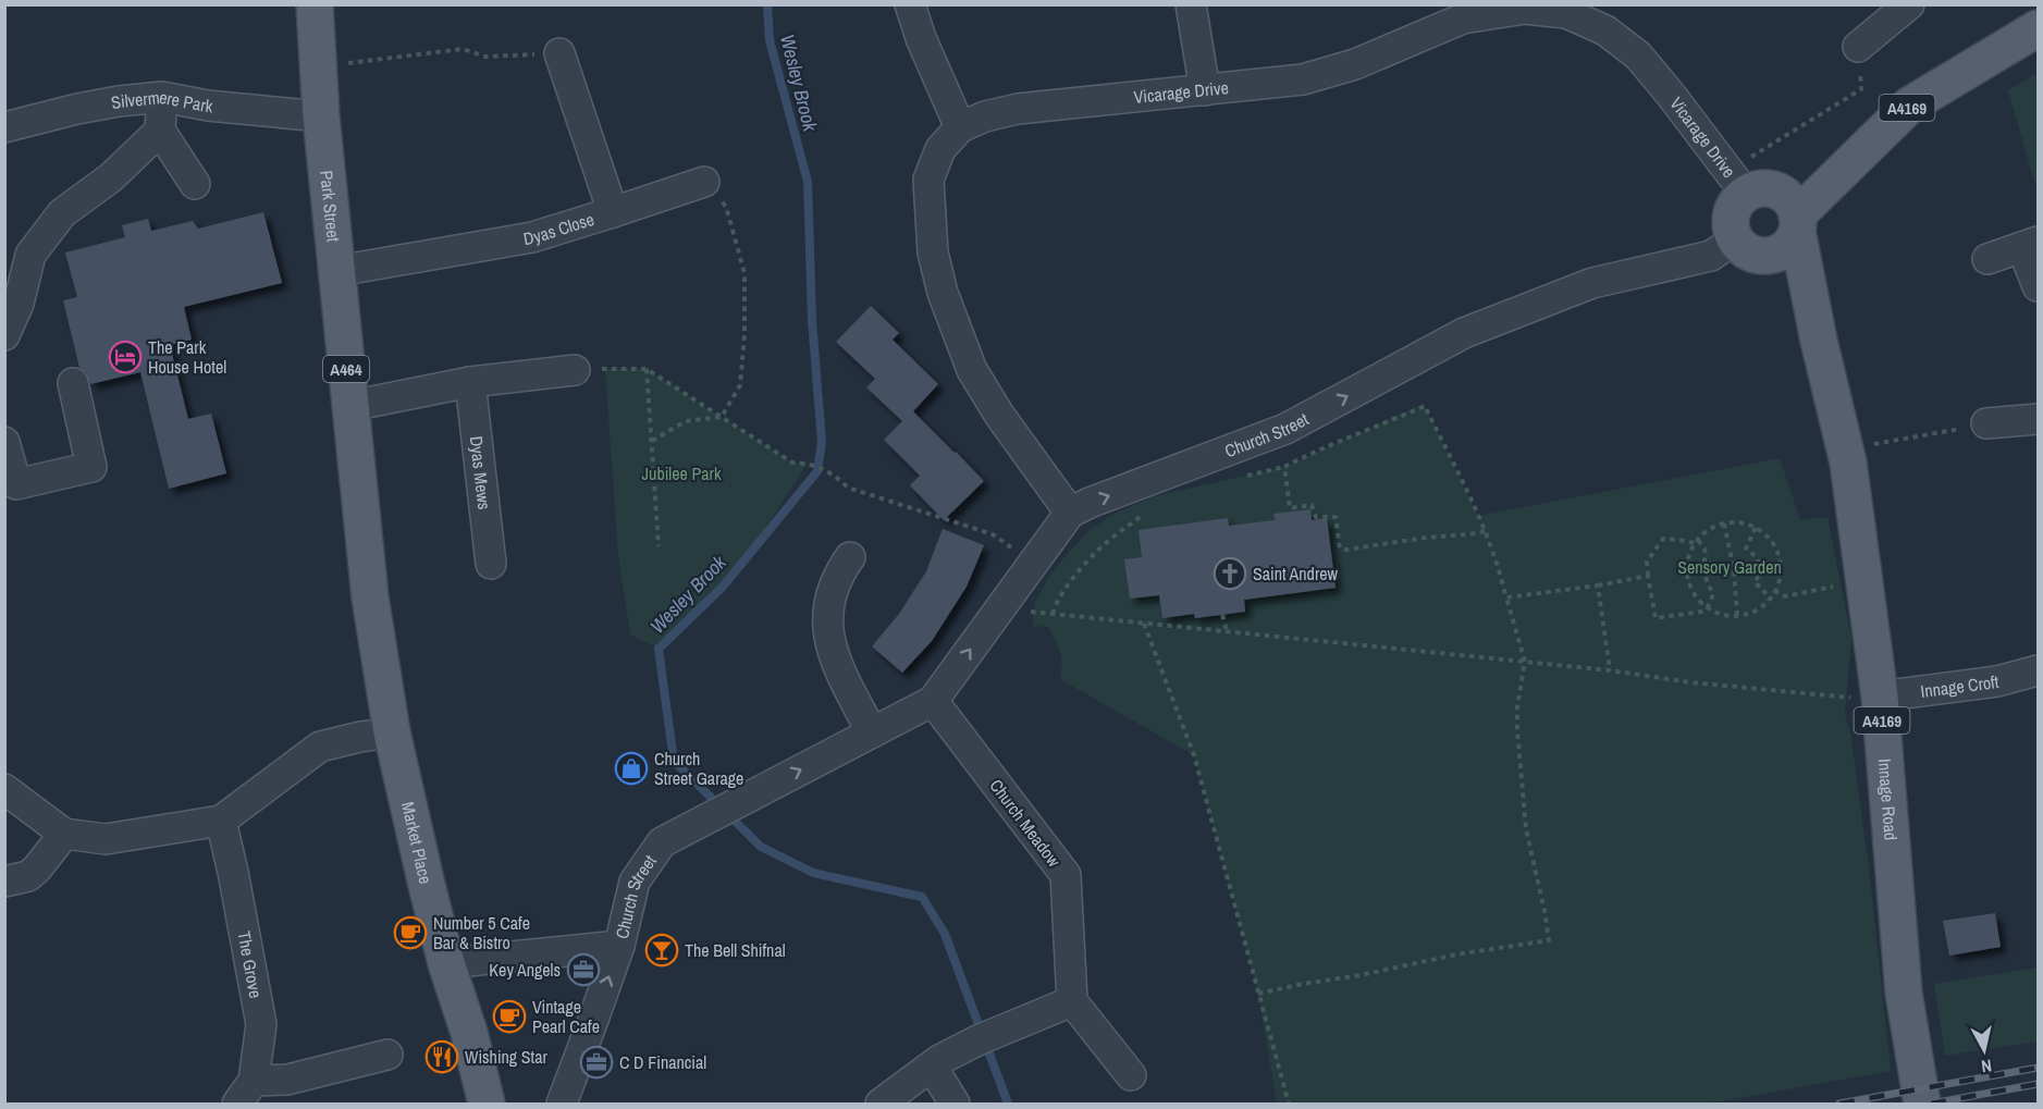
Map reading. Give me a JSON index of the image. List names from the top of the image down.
{
  "streets": {
    "main road": [
      "A4169",
      "Park Street",
      "A464",
      "Innage Road",
      "Market Place"
    ],
    "street": [
      "Vicarage Drive",
      "Silvermere Park",
      "Dyas Close",
      "Church Street",
      "Dyas Mews",
      "Innage Croft",
      "Church Meadow",
      "The Grove"
    ]
  },
  "crossings": [
    ["Vicarage Drive", "A4169"],
    ["Vicarage Drive", "Church Street"],
    ["Silvermere Park", "Park Street"],
    ["A4169", "Church Street"],
    ["A4169", "Innage Road"],
    ["Park Street", "Dyas Close"],
    ["Park Street", "Market Place"],
    ["Church Street", "Church Meadow"],
    ["Innage Croft", "Innage Road"]
  ],
  "one_way": ["Church Street"],
  "water": ["Wesley Brook"],
  "parks": ["Jubilee Park", "Sensory Garden"],
  "places": {
    "hotel": ["The Park House Hotel"],
    "church": ["Saint Andrew"],
    "shop": ["Church Street Garage"],
    "cafe": ["Number 5 Cafe Bar & Bistro", "Vintage Pearl Cafe"],
    "bar": ["The Bell Shifnal"],
    "office": ["Key Angels", "C D Financial"],
    "restaurant": ["Wishing Star"]
  },
  "north": "bottom"
}
